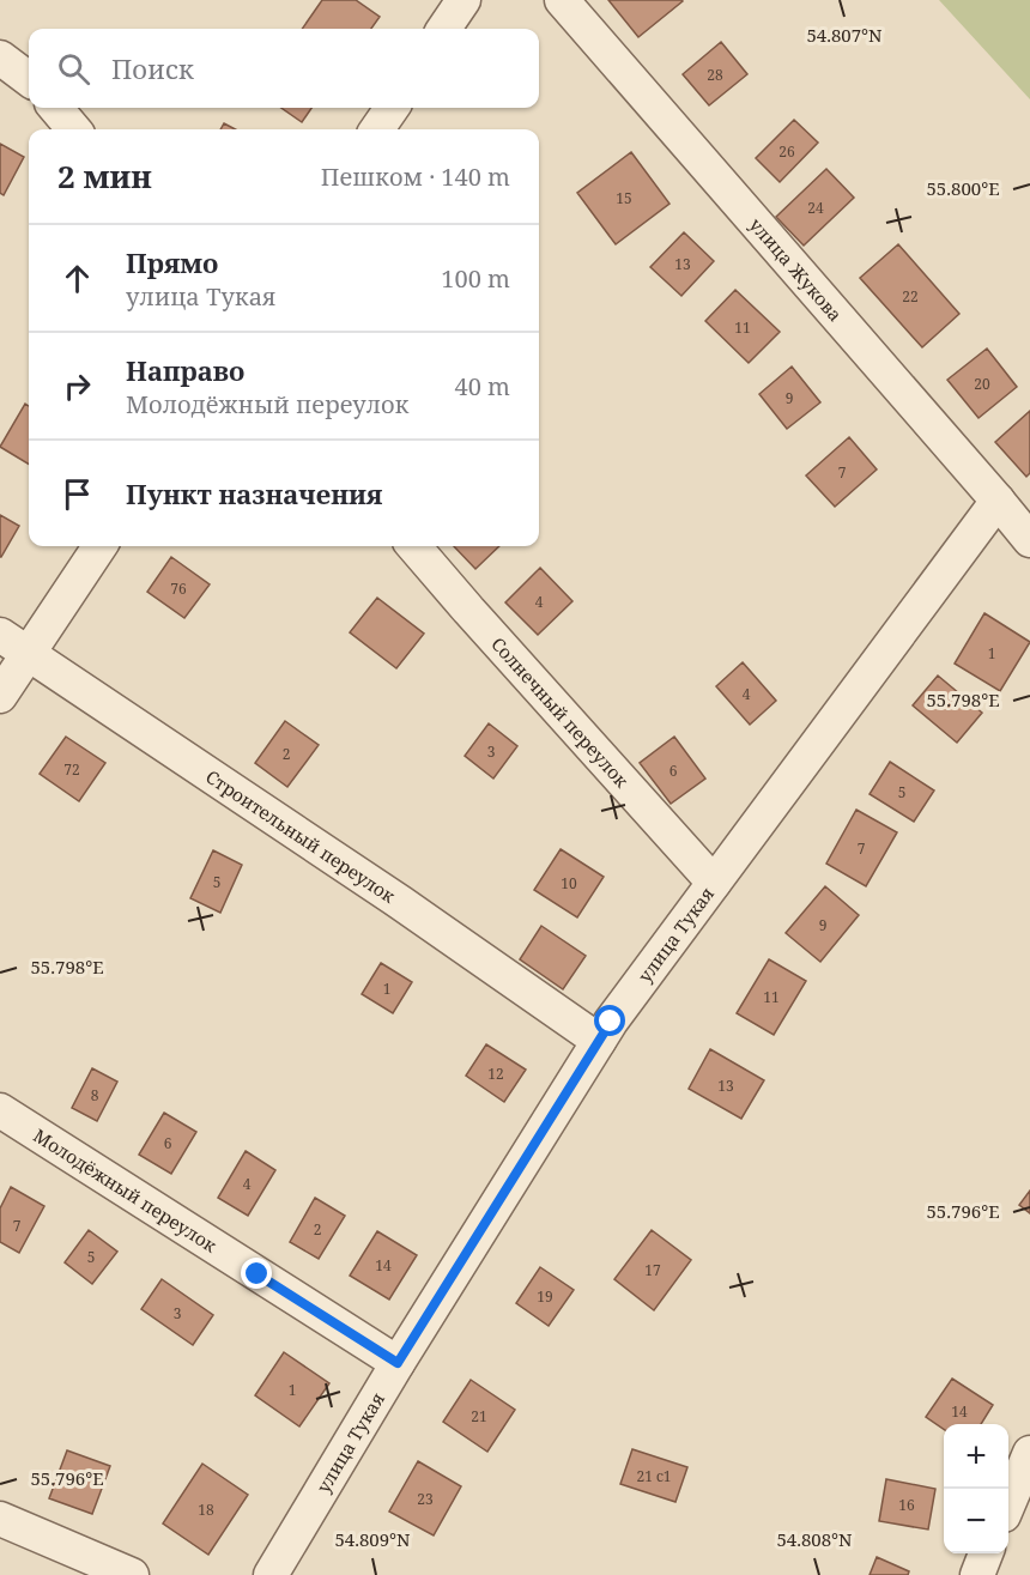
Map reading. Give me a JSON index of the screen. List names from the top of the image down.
{
  "streets": {
    "street": [
      "улица Жукова",
      "Солнечный переулок",
      "Строительный переулок",
      "улица Тукая",
      "Молодёжный переулок"
    ]
  },
  "crossings": [
    ["улица Жукова", "улица Тукая"],
    ["Солнечный переулок", "улица Тукая"],
    ["Строительный переулок", "улица Тукая"],
    ["улица Тукая", "Молодёжный переулок"]
  ],
  "house_numbers": [
    "28",
    "26",
    "15",
    "24",
    "13",
    "22",
    "11",
    "20",
    "9",
    "7",
    "76",
    "4",
    "1",
    "4",
    "3",
    "2",
    "72",
    "6",
    "5",
    "7",
    "5",
    "10",
    "9",
    "1",
    "11",
    "12",
    "13",
    "8",
    "6",
    "4",
    "7",
    "2",
    "5",
    "14",
    "17",
    "19",
    "3",
    "1",
    "14",
    "21",
    "21 с1",
    "23",
    "16",
    "18"
  ],
  "page": {
    "search": "Поиск",
    "heading": ["2 мин", "Пешком · 140 m"],
    "list": [
      ["Прямо", "улица Тукая", "100 m"],
      ["Направо", "Молодёжный переулок", "40 m"],
      "Пункт назначения"
    ],
    "map_buttons": ["+", "−"]
  },
  "coordinates": [
    "54.807°N",
    "55.800°E",
    "55.798°E",
    "55.796°E",
    "54.809°N",
    "54.808°N"
  ]
}
